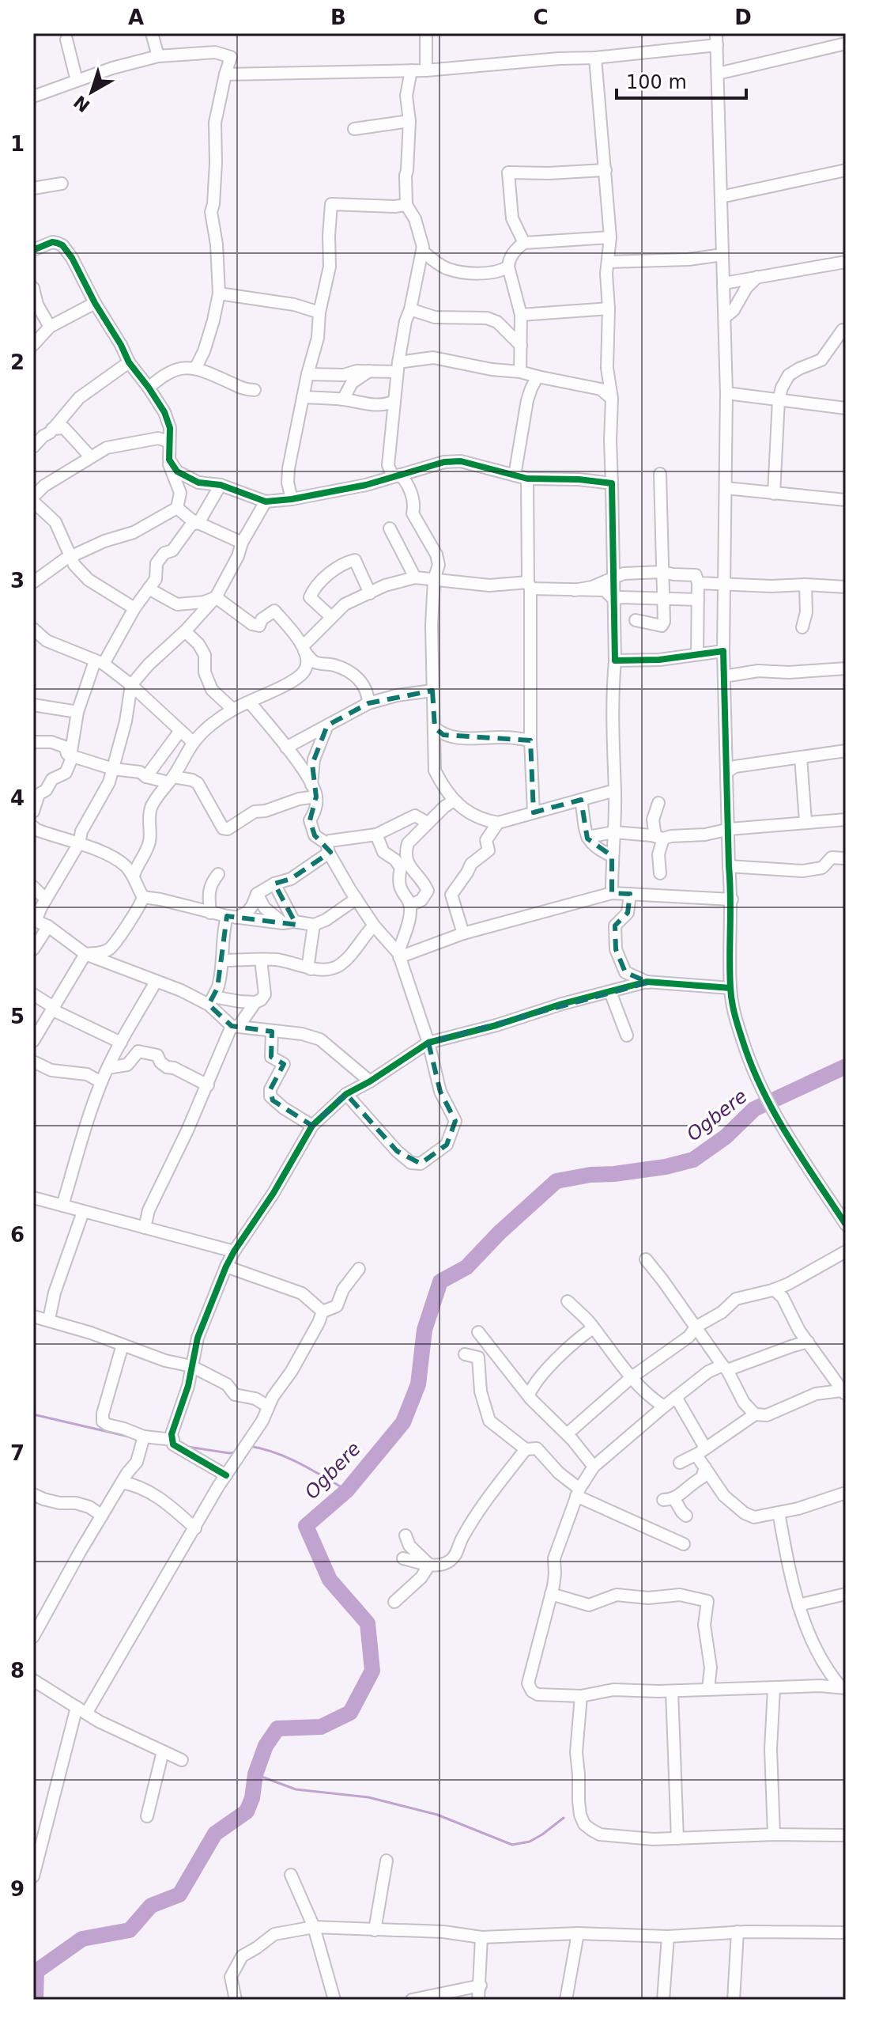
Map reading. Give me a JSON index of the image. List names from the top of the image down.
{
  "water": ["Ogbere"],
  "scale_bar": "100 m",
  "north": "bottom left",
  "grid": {
    "columns": [
      "A",
      "B",
      "C",
      "D"
    ],
    "rows": [
      "1",
      "2",
      "3",
      "4",
      "5",
      "6",
      "7",
      "8",
      "9"
    ]
  }
}
